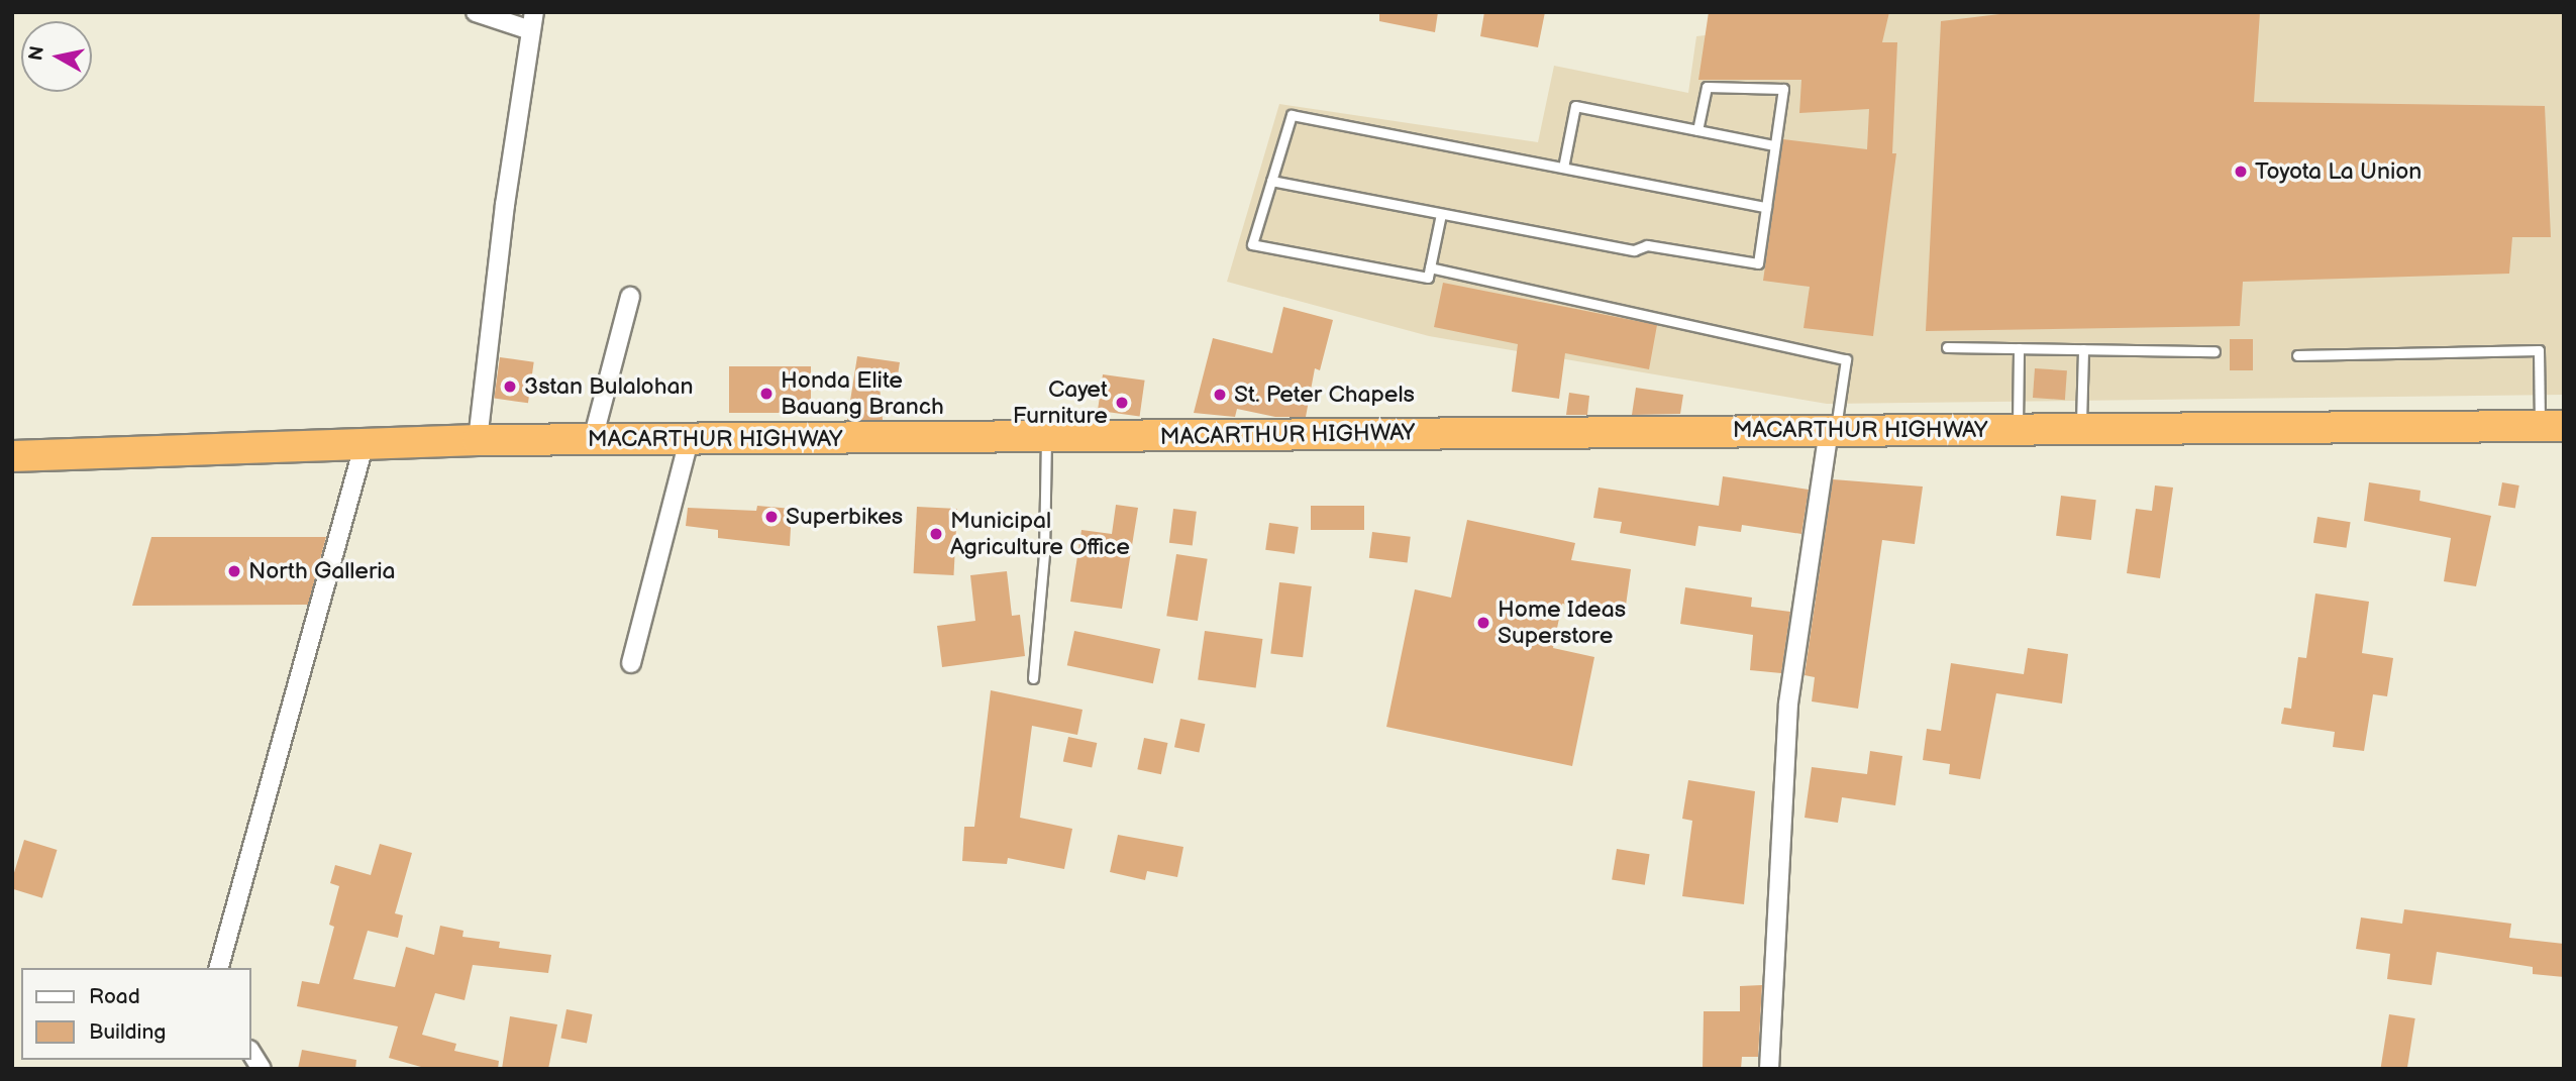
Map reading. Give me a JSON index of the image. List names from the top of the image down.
{
  "streets": {
    "highway": ["MACARTHUR HIGHWAY"]
  },
  "places": [
    "Toyota La Union",
    "3stan Bulalohan",
    "Honda Elite Bauang Branch",
    "St. Peter Chapels",
    "Cayet Furniture",
    "Superbikes",
    "Municipal Agriculture Office",
    "North Galleria",
    "Home Ideas Superstore"
  ],
  "legend": ["Road", "Building"],
  "north": "left"
}
